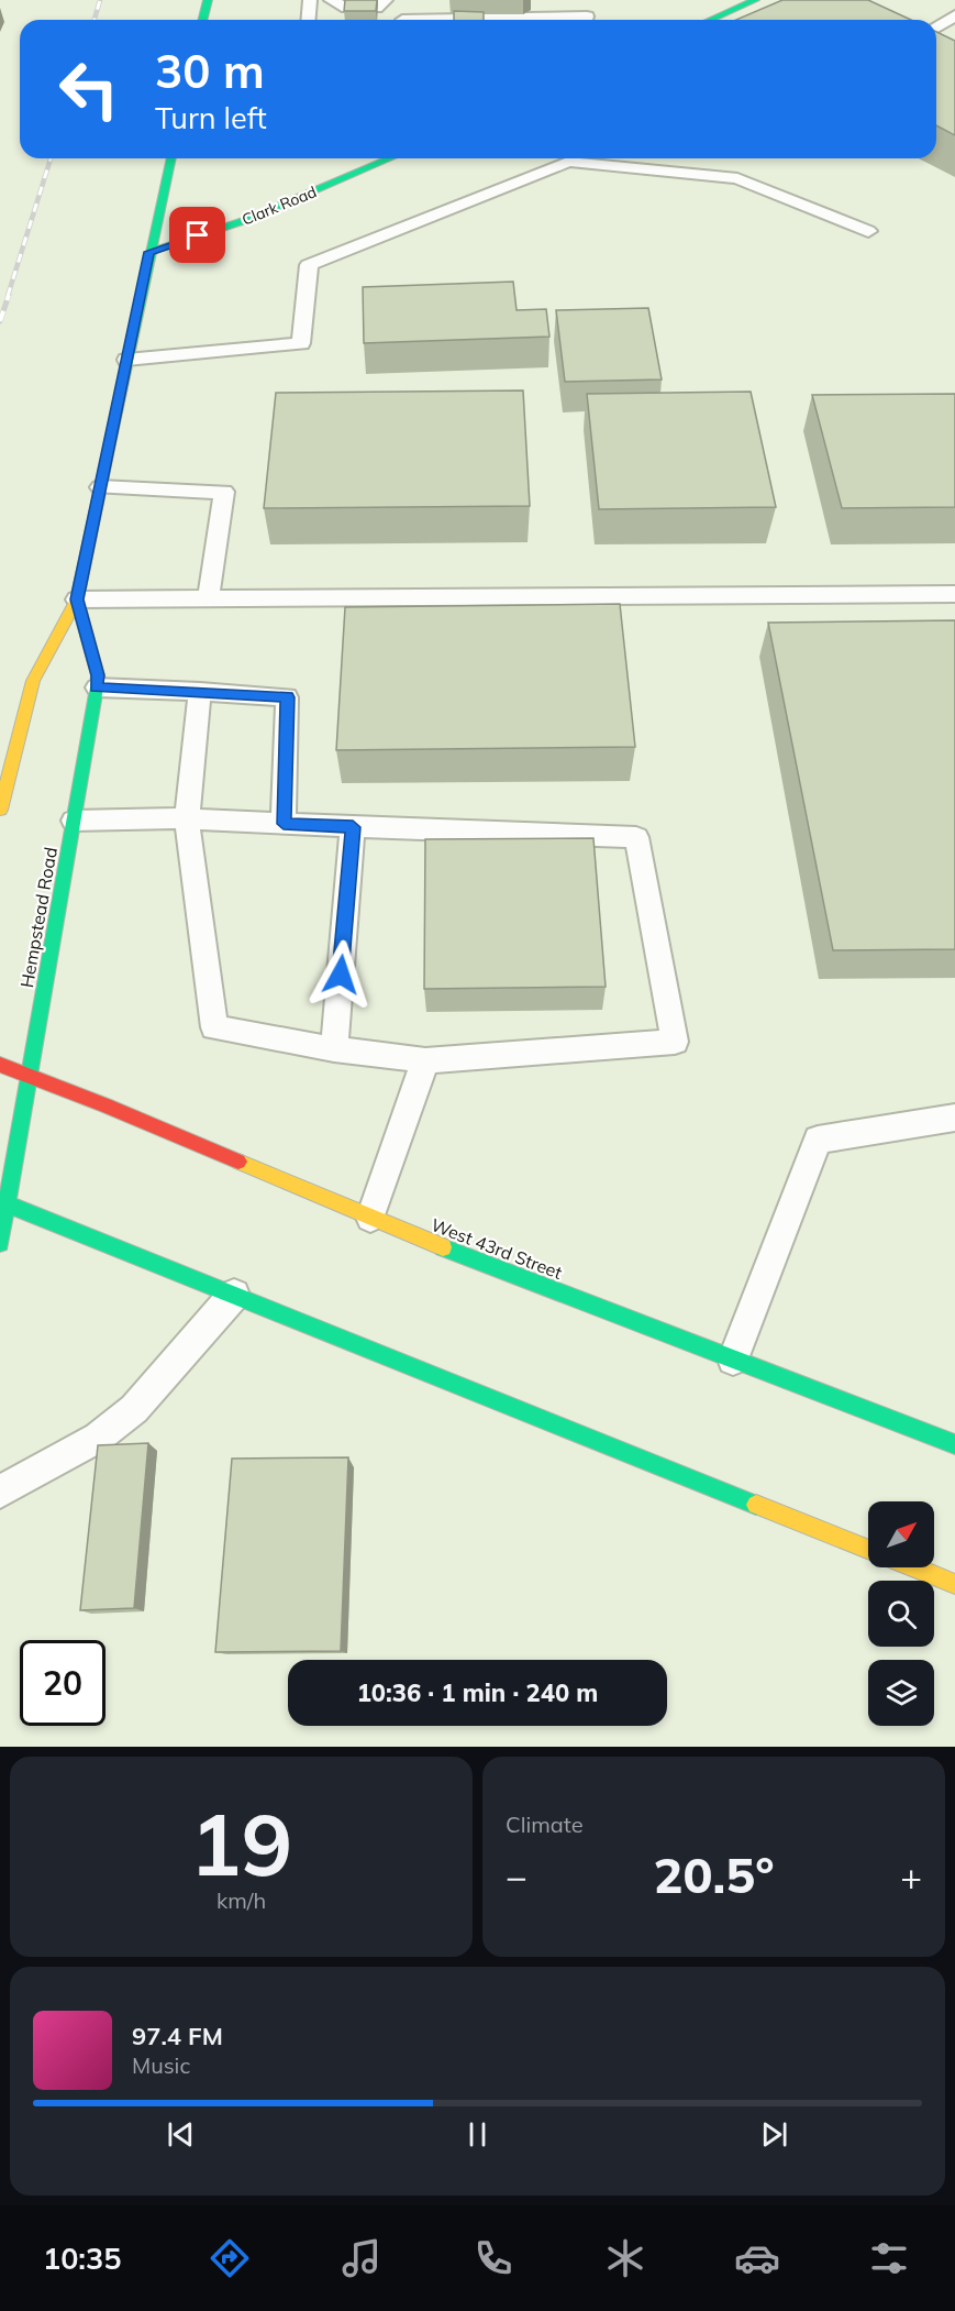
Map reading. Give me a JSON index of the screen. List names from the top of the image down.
{
  "streets": {
    "main road": ["Clark Road", "Hempstead Road", "West 43rd Street"]
  },
  "crossings": [
    ["Clark Road", "Hempstead Road"],
    ["Hempstead Road", "West 43rd Street"]
  ],
  "north": "top right",
  "page": {
    "turn": ["30 m", "Turn left"],
    "limit": "20",
    "trip": "10:36 · 1 min · 240 m",
    "tile": [
      ["19", "km/h"],
      "Climate"
    ],
    "heat": ["−", "20.5°", "+"],
    "song": ["97.4 FM", "Music"],
    "tabs": "10:35"
  }
}
